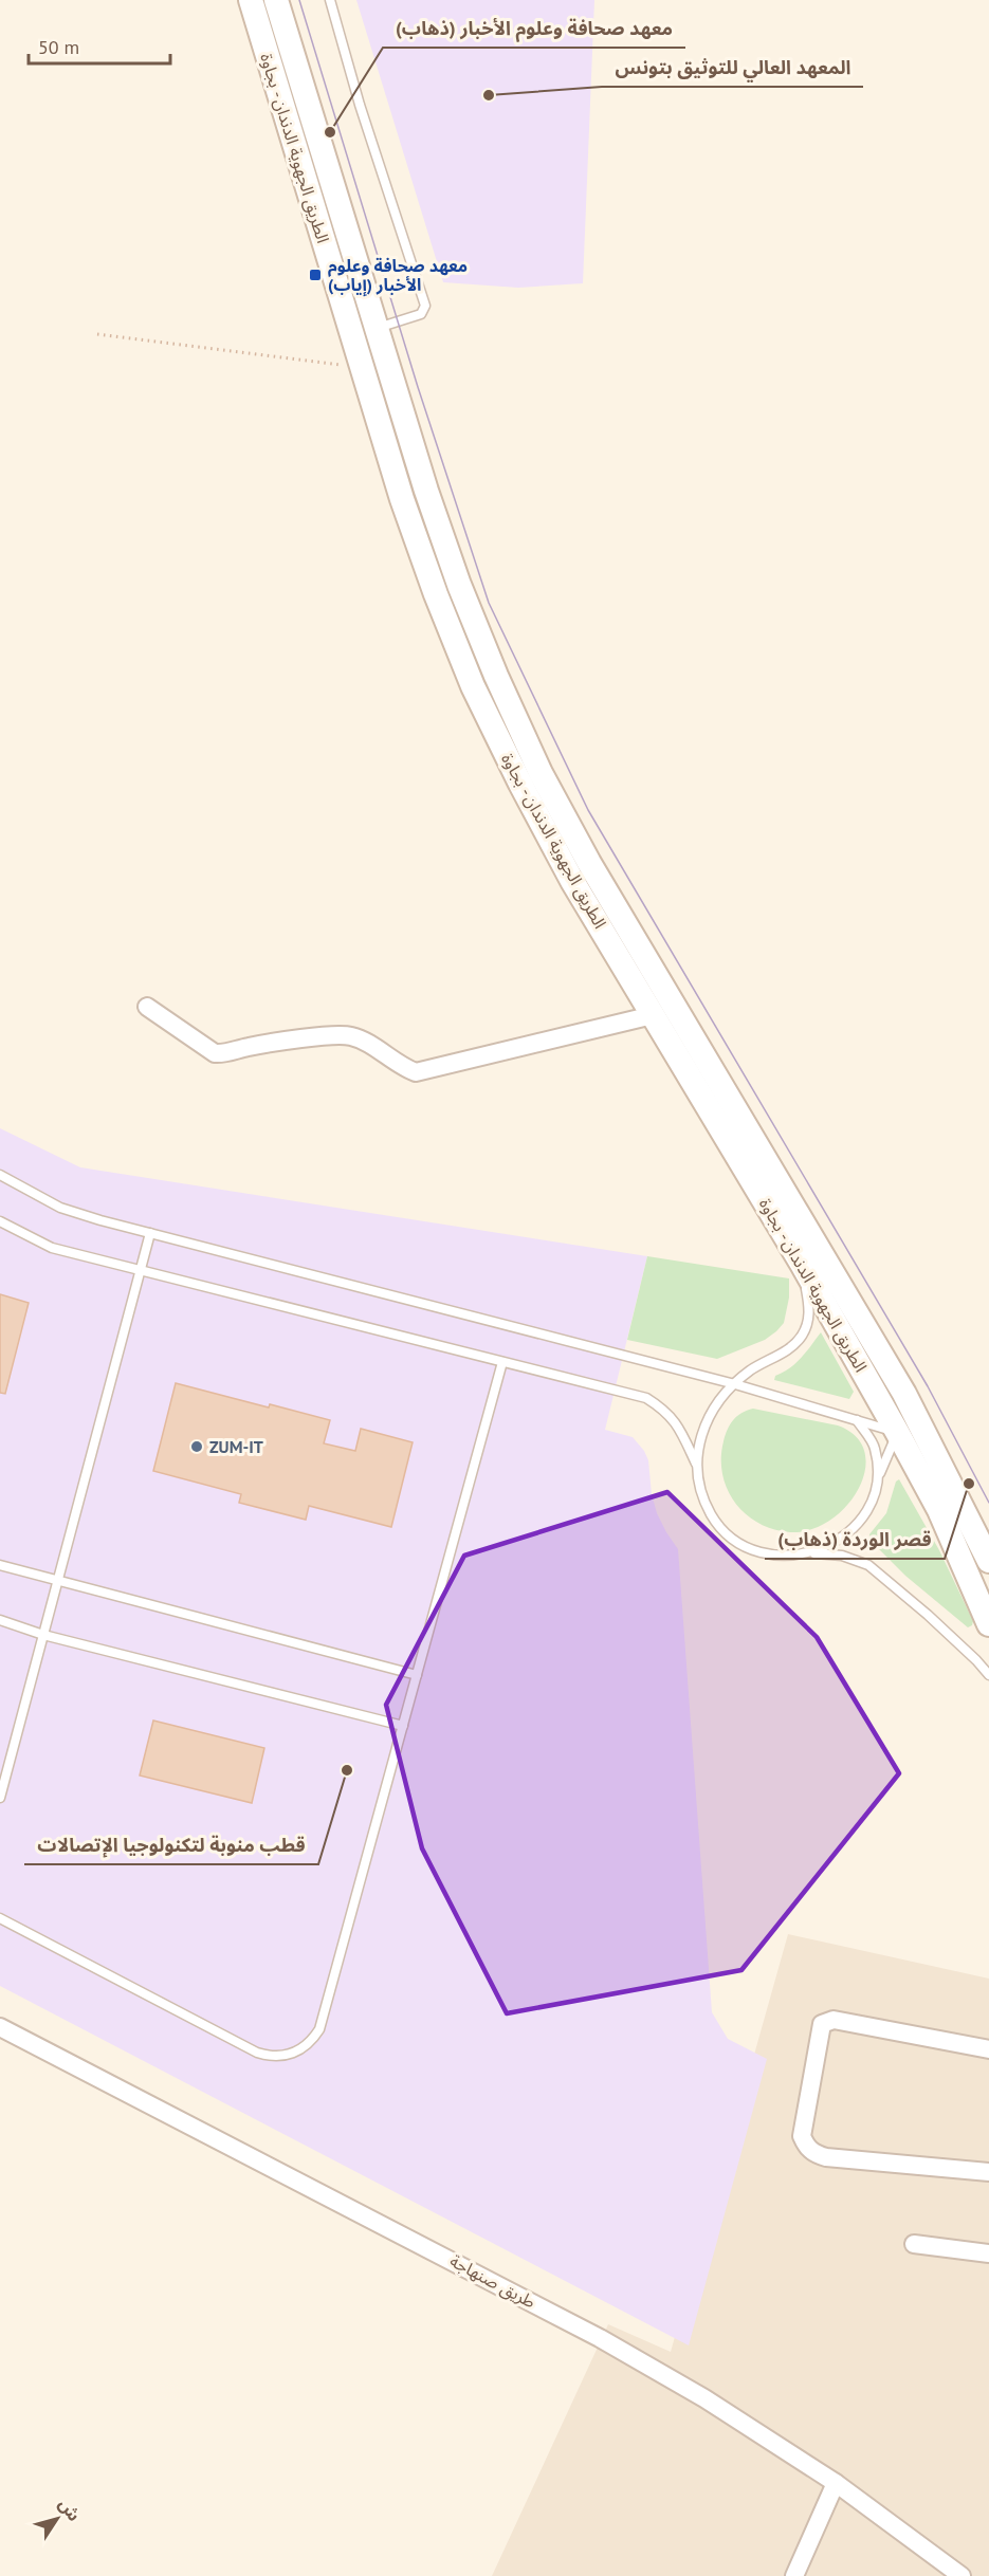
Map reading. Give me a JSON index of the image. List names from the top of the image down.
{
  "streets": {
    "main road": ["الطريق الجهوية الدندان - بجاوة"],
    "street": ["طريق صنهاجة"]
  },
  "places": {
    "other": [
      "المعهد العالي للتوثيق بتونس",
      "معهد صحافة وعلوم الأخبار (ذهاب)",
      "ZUM-IT",
      "قصر الوردة (ذهاب)",
      "قطب منوبة لتكنولوجيا الإتصالات"
    ],
    "transit": ["معهد صحافة وعلوم الأخبار (إياب)"]
  },
  "scale_bar": "50 m",
  "north": "top right"
}
